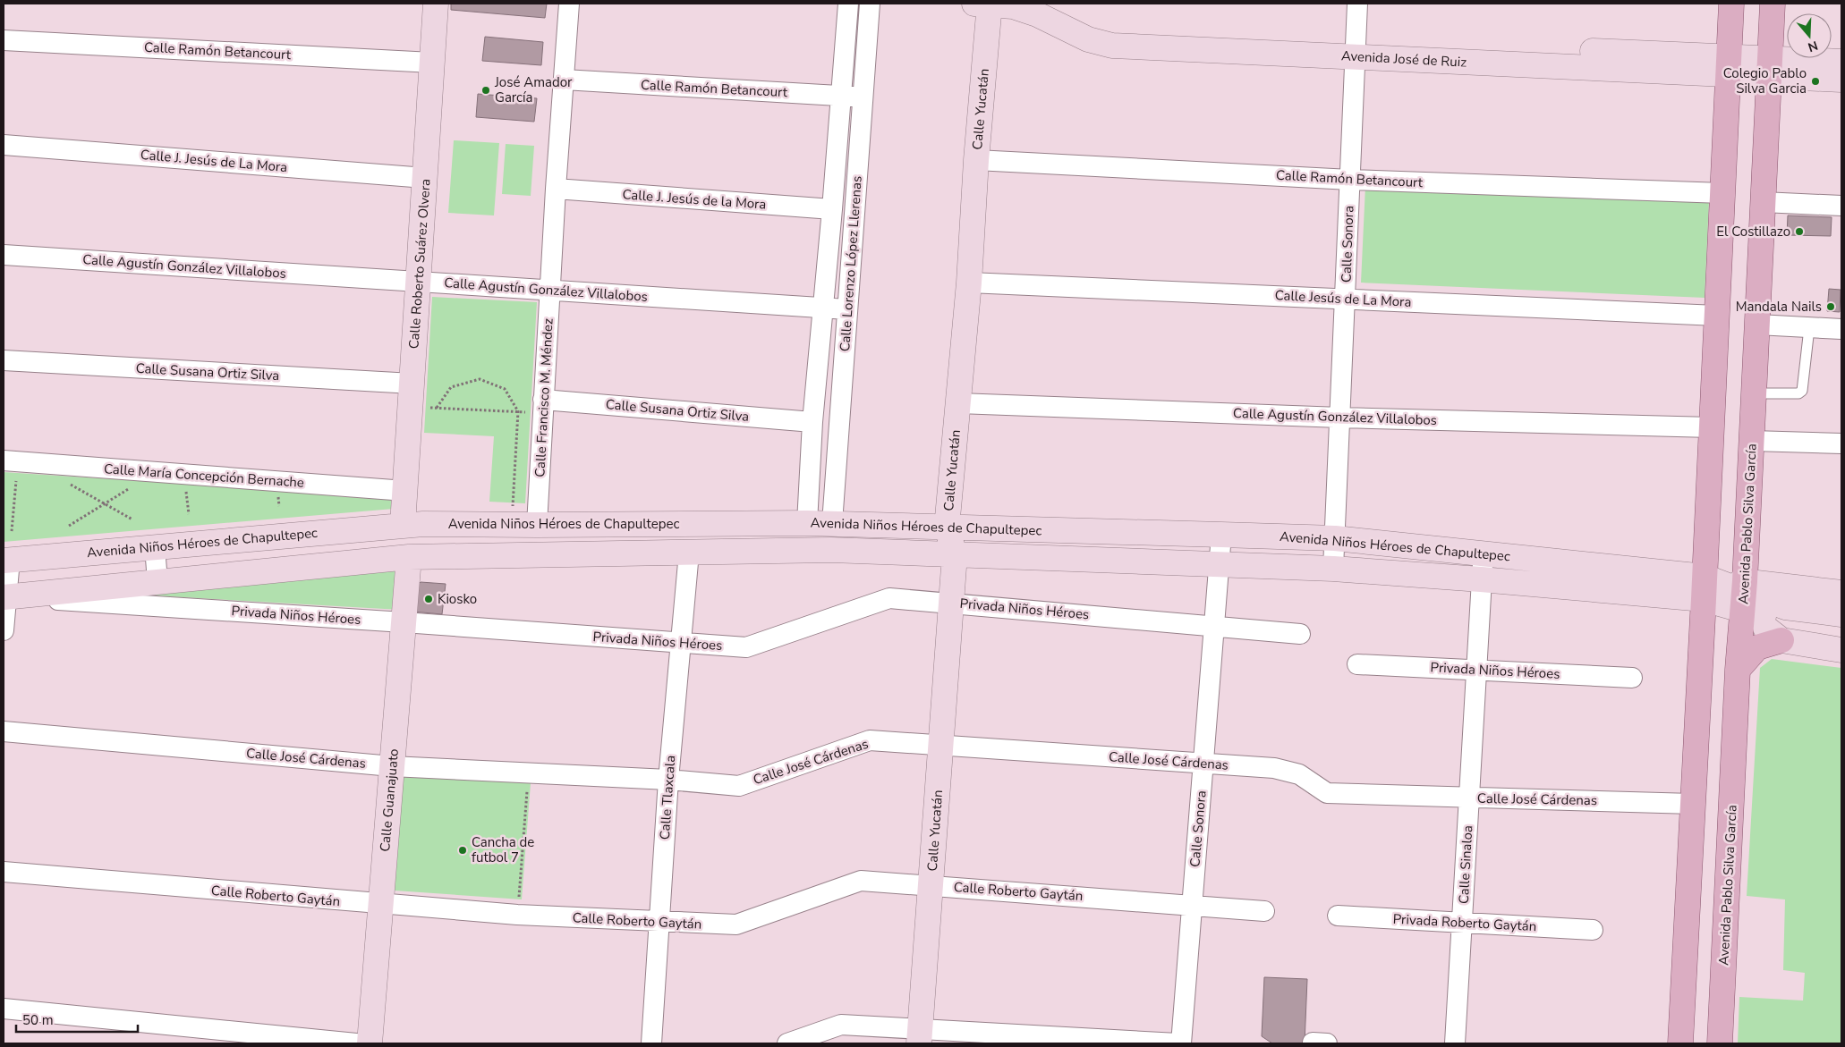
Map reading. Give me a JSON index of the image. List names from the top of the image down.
{
  "streets": {
    "main road": [
      "Avenida José de Ruiz",
      "Calle Yucatán",
      "Calle Roberto Suárez Olvera",
      "Avenida Niños Héroes de Chapultepec",
      "Avenida Pablo Silva García",
      "Calle Guanajuato"
    ],
    "street": [
      "Calle Ramón Betancourt",
      "Calle J. Jesús de La Mora",
      "Calle J. Jesús de la Mora",
      "Calle Sonora",
      "Calle Lorenzo López Llerenas",
      "Calle Agustín González Villalobos",
      "Calle Jesús de La Mora",
      "Calle Susana Ortiz Silva",
      "Calle Francisco M. Méndez",
      "Calle María Concepción Bernache",
      "Privada Niños Héroes",
      "Calle José Cárdenas",
      "Calle Tlaxcala",
      "Calle Sinaloa",
      "Calle Roberto Gaytán",
      "Privada Roberto Gaytán"
    ]
  },
  "crossings": [
    ["Calle Ramón Betancourt", "Calle Yucatán"],
    ["Calle Ramón Betancourt", "Calle Sonora"],
    ["Calle Ramón Betancourt", "Calle Roberto Suárez Olvera"],
    ["Calle Ramón Betancourt", "Calle Lorenzo López Llerenas"],
    ["Calle Ramón Betancourt", "Calle Francisco M. Méndez"],
    ["Avenida José de Ruiz", "Calle Yucatán"],
    ["Avenida José de Ruiz", "Calle Sonora"],
    ["Avenida José de Ruiz", "Avenida Pablo Silva García"],
    ["Calle Yucatán", "Calle Agustín González Villalobos"],
    ["Calle Yucatán", "Calle Jesús de La Mora"],
    ["Calle Yucatán", "Avenida Niños Héroes de Chapultepec"],
    ["Calle Yucatán", "Privada Niños Héroes"],
    ["Calle Yucatán", "Calle José Cárdenas"],
    ["Calle Yucatán", "Calle Roberto Gaytán"],
    ["Calle J. Jesús de La Mora", "Calle Roberto Suárez Olvera"],
    ["Calle J. Jesús de la Mora", "Calle Lorenzo López Llerenas"],
    ["Calle J. Jesús de la Mora", "Calle Francisco M. Méndez"],
    ["Calle Sonora", "Calle Agustín González Villalobos"],
    ["Calle Sonora", "Calle Jesús de La Mora"],
    ["Calle Sonora", "Avenida Niños Héroes de Chapultepec"],
    ["Calle Sonora", "Privada Niños Héroes"],
    ["Calle Sonora", "Calle José Cárdenas"],
    ["Calle Sonora", "Calle Roberto Gaytán"],
    ["Calle Roberto Suárez Olvera", "Calle Agustín González Villalobos"],
    ["Calle Roberto Suárez Olvera", "Calle Susana Ortiz Silva"],
    ["Calle Roberto Suárez Olvera", "Calle María Concepción Bernache"],
    ["Calle Roberto Suárez Olvera", "Avenida Niños Héroes de Chapultepec"],
    ["Calle Lorenzo López Llerenas", "Calle Agustín González Villalobos"],
    ["Calle Lorenzo López Llerenas", "Calle Susana Ortiz Silva"],
    ["Calle Lorenzo López Llerenas", "Avenida Niños Héroes de Chapultepec"],
    ["Calle Agustín González Villalobos", "Calle Francisco M. Méndez"],
    ["Calle Susana Ortiz Silva", "Calle Francisco M. Méndez"],
    ["Calle Francisco M. Méndez", "Avenida Niños Héroes de Chapultepec"],
    ["Avenida Niños Héroes de Chapultepec", "Avenida Pablo Silva García"],
    ["Avenida Niños Héroes de Chapultepec", "Privada Niños Héroes"],
    ["Avenida Niños Héroes de Chapultepec", "Calle Tlaxcala"],
    ["Avenida Niños Héroes de Chapultepec", "Calle Guanajuato"],
    ["Avenida Niños Héroes de Chapultepec", "Calle Sinaloa"],
    ["Privada Niños Héroes", "Calle Tlaxcala"],
    ["Privada Niños Héroes", "Calle Guanajuato"],
    ["Privada Niños Héroes", "Calle Sinaloa"],
    ["Calle José Cárdenas", "Calle Tlaxcala"],
    ["Calle José Cárdenas", "Calle Guanajuato"],
    ["Calle José Cárdenas", "Calle Sinaloa"],
    ["Calle Tlaxcala", "Calle Roberto Gaytán"],
    ["Calle Guanajuato", "Calle Roberto Gaytán"],
    ["Calle Sinaloa", "Privada Roberto Gaytán"]
  ],
  "places": [
    "Colegio Pablo Silva Garcia",
    "José Amador García",
    "El Costillazo",
    "Mandala Nails",
    "Kiosko",
    "Cancha de futbol 7"
  ],
  "scale_bar": "50 m",
  "north": "bottom"
}
